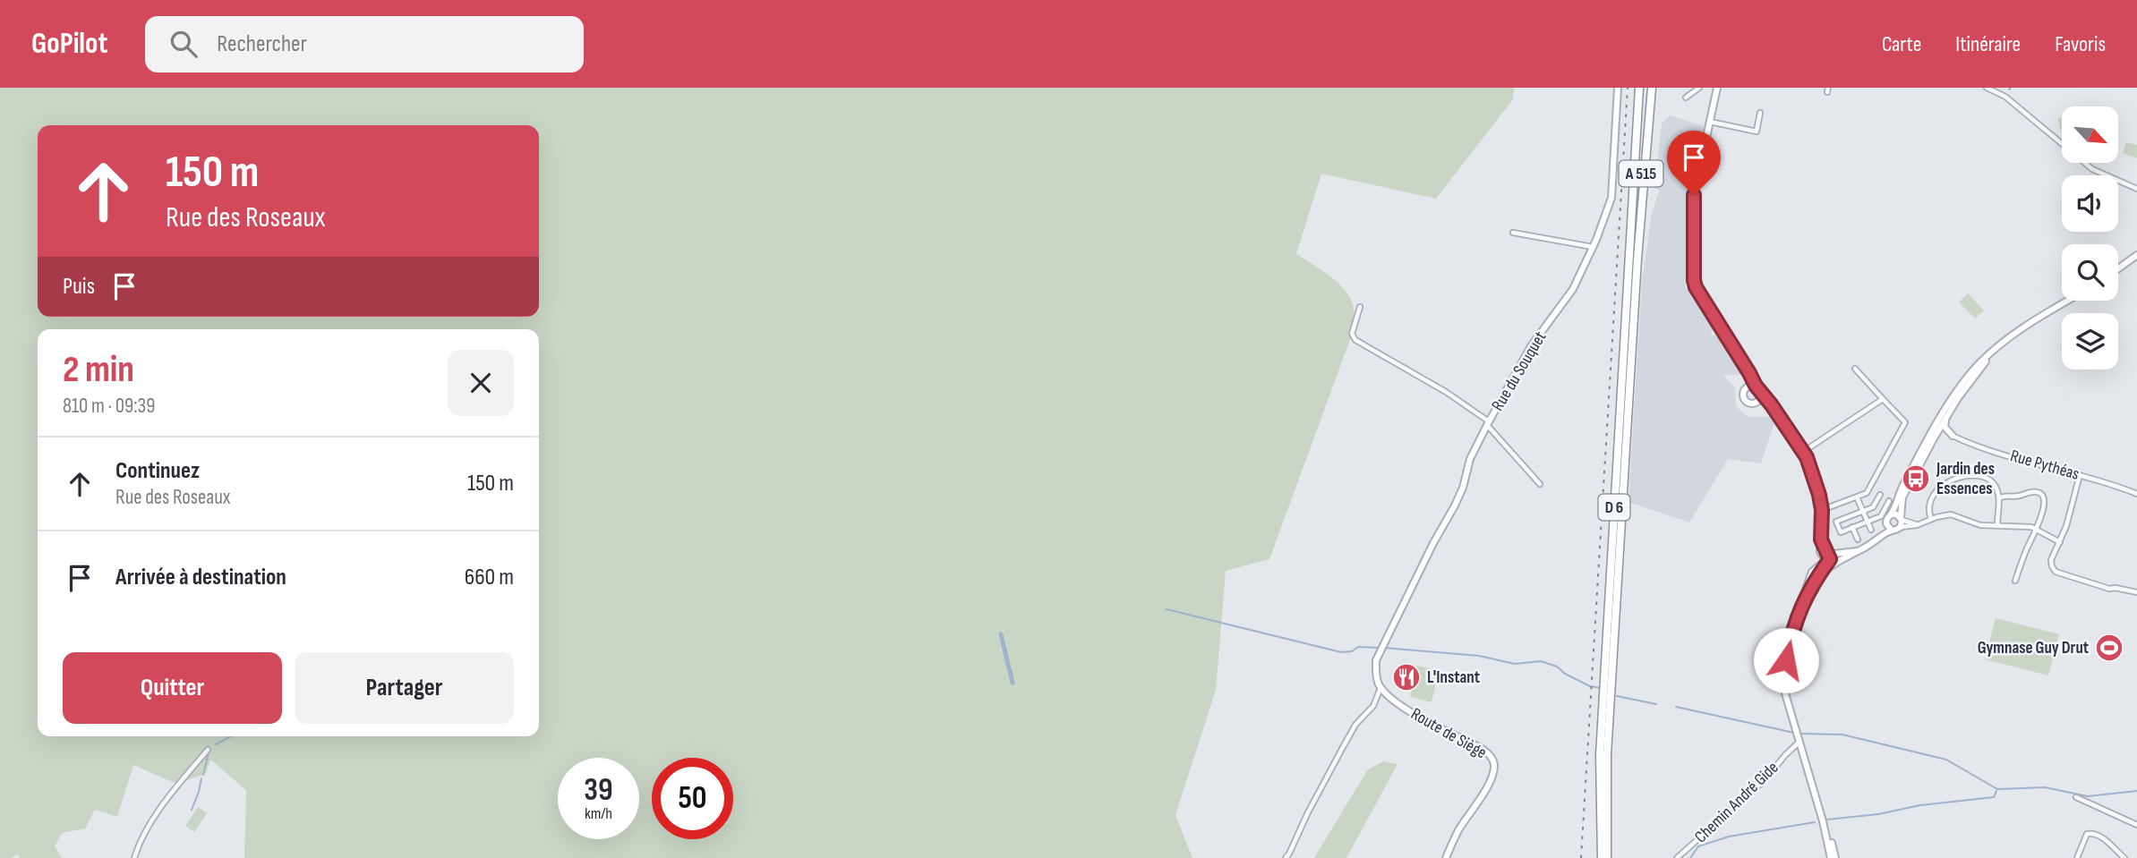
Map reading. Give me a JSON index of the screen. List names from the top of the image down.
{
  "streets": {
    "highway": ["A 515", "D 6"],
    "street": [
      "Rue du Souquet",
      "Rue Pythéas",
      "Route de Siège",
      "Chemin André Gide"
    ]
  },
  "crossings": [
    ["A 515", "D 6"],
    ["Rue du Souquet", "Route de Siège"]
  ],
  "places": {
    "bus stop": ["Jardin des Essences"],
    "sports": ["Gymnase Guy Drut"],
    "restaurant": ["L'Instant"]
  },
  "north": "bottom right",
  "page": {
    "header": "GoPilot",
    "search": "Rechercher",
    "nav": ["Carte", "Itinéraire", "Favoris"],
    "turn": ["150 m", "Rue des Roseaux"],
    "then": "Puis",
    "heading": ["2 min", "810 m · 09:39"],
    "list": [
      {
        "name": "Continuez",
        "note": "Rue des Roseaux",
        "value": "150 m"
      },
      {
        "name": "Arrivée à destination",
        "value": "660 m"
      }
    ],
    "buttons": ["Quitter", "Partager"],
    "speed": "39 km/h",
    "limit": "50"
  }
}
